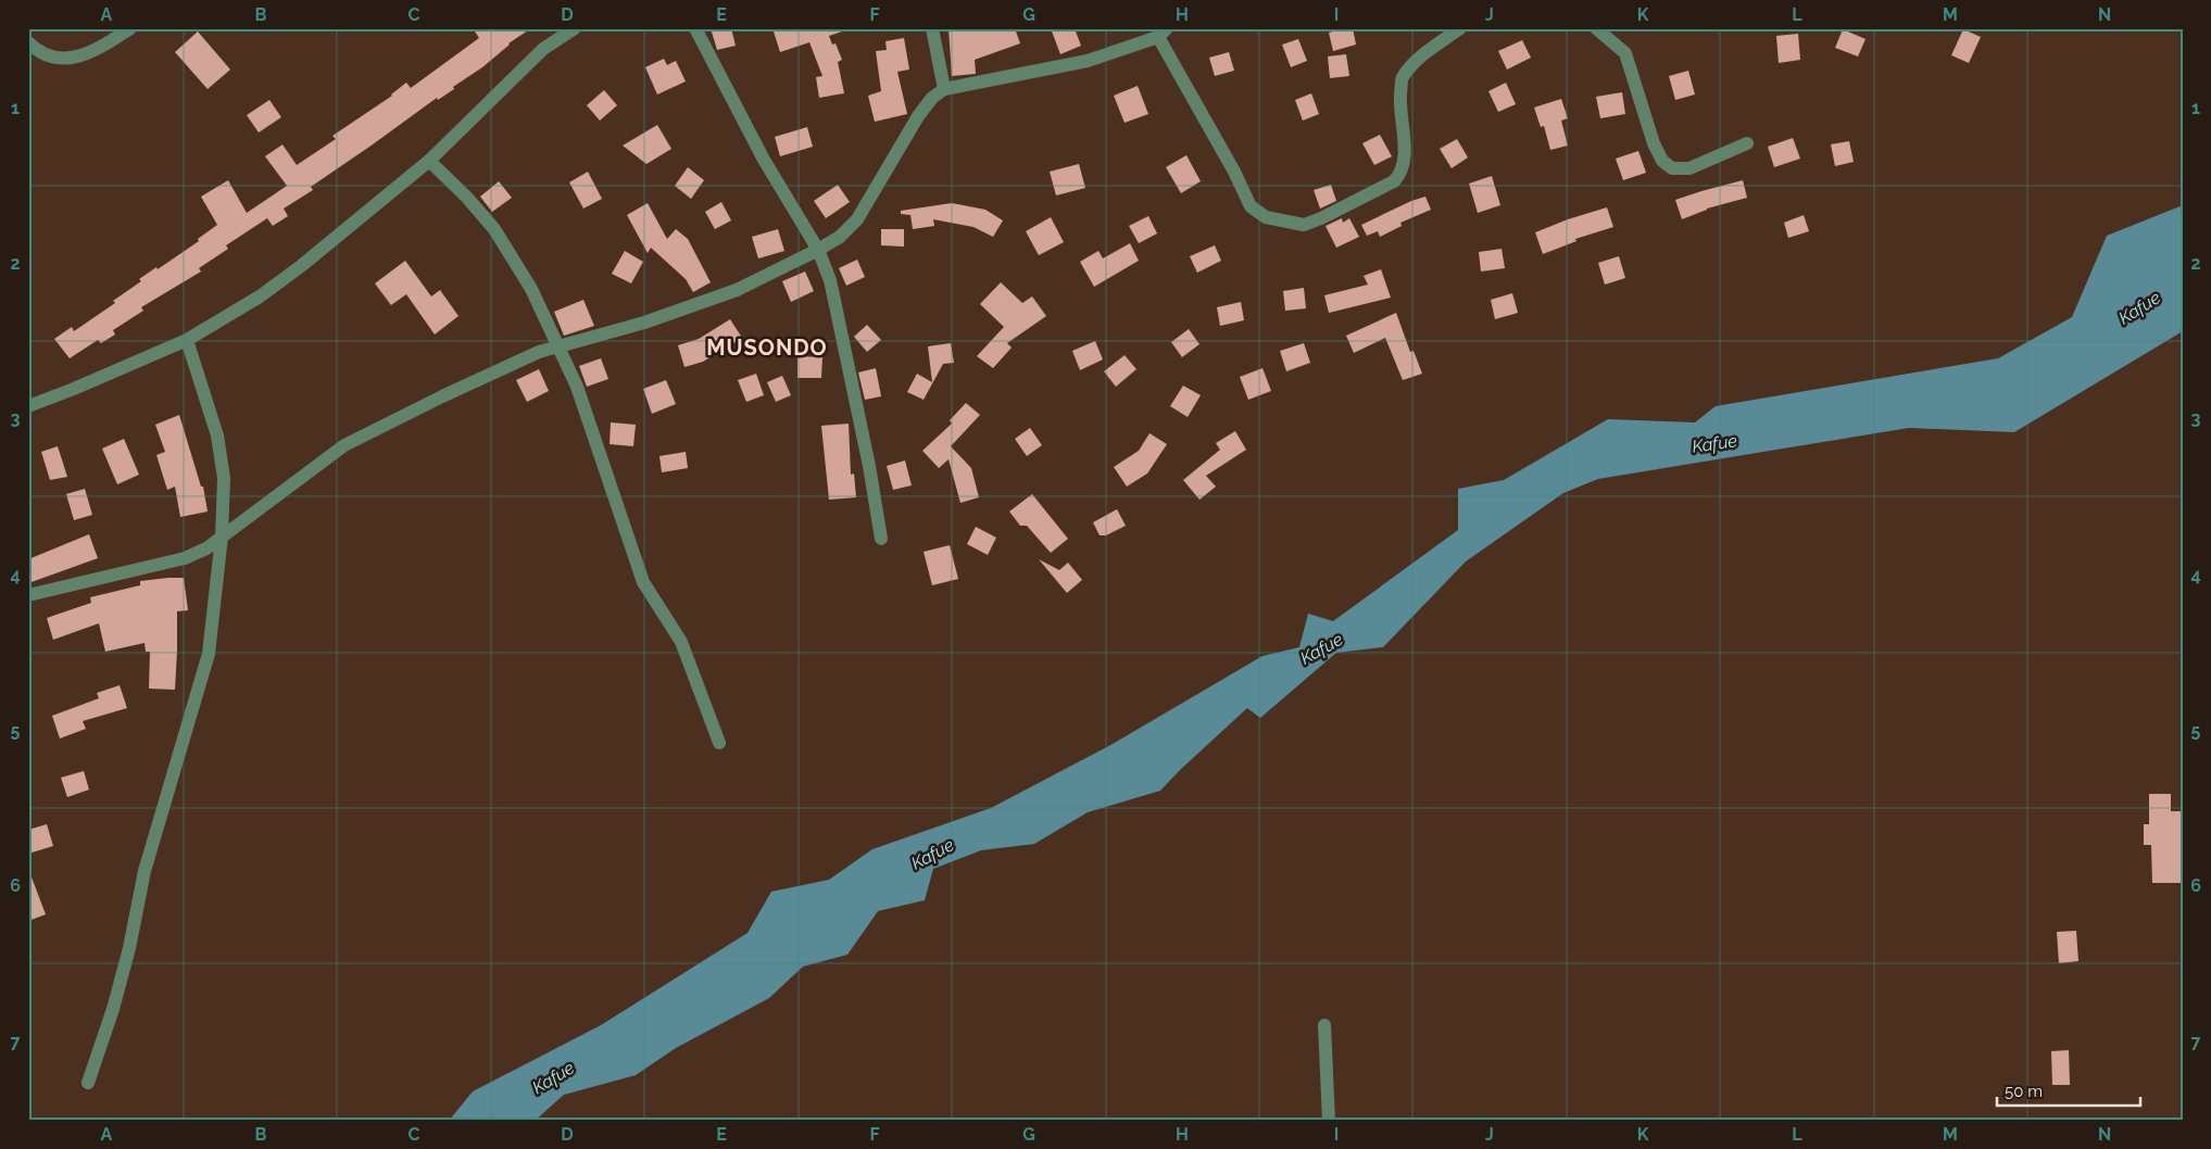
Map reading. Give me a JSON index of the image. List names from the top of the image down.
{
  "districts": ["MUSONDO"],
  "water": ["Kafue"],
  "scale_bar": "50 m",
  "grid": {
    "columns": [
      "A",
      "B",
      "C",
      "D",
      "E",
      "F",
      "G",
      "H",
      "I",
      "J",
      "K",
      "L",
      "M",
      "N"
    ],
    "rows": [
      "1",
      "2",
      "3",
      "4",
      "5",
      "6",
      "7"
    ]
  }
}
